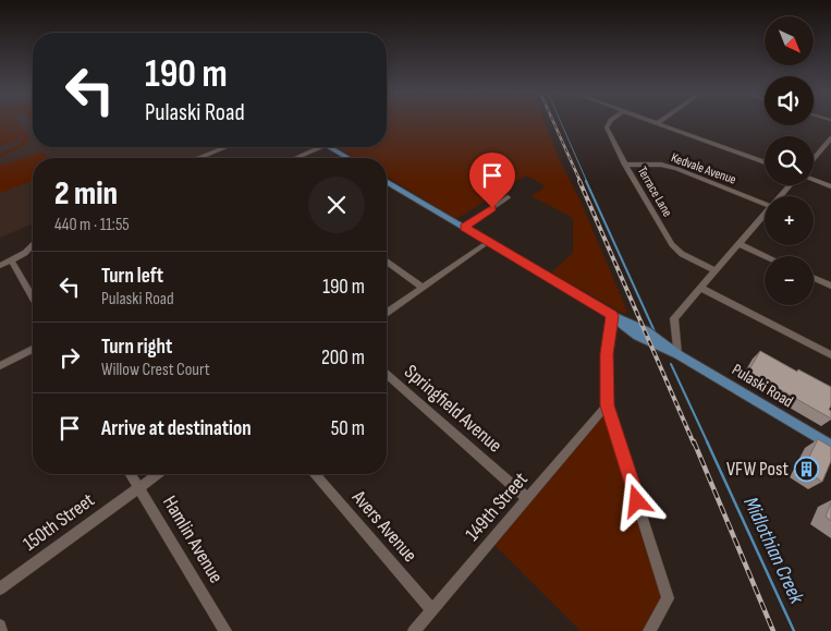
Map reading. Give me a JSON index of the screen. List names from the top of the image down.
{
  "streets": {
    "main road": ["Pulaski Road"],
    "street": [
      "Kedvale Avenue",
      "Terrace Lane",
      "Springfield Avenue",
      "149th Street",
      "150th Street",
      "Avers Avenue",
      "Hamlin Avenue"
    ]
  },
  "crossings": [
    ["Kedvale Avenue", "Terrace Lane"],
    ["Springfield Avenue", "149th Street"],
    ["149th Street", "Avers Avenue"],
    ["150th Street", "Hamlin Avenue"]
  ],
  "water": ["Midlothian Creek"],
  "places": {
    "building": ["VFW Post"]
  },
  "north": "bottom right",
  "page": {
    "map_buttons": ["+", "−"],
    "turn": ["190 m", "Pulaski Road"],
    "heading": ["2 min", "440 m · 11:55"],
    "list": [
      {
        "name": "Turn left",
        "note": "Pulaski Road",
        "value": "190 m"
      },
      {
        "name": "Turn right",
        "note": "Willow Crest Court",
        "value": "200 m"
      },
      {
        "name": "Arrive at destination",
        "value": "50 m"
      }
    ]
  }
}
